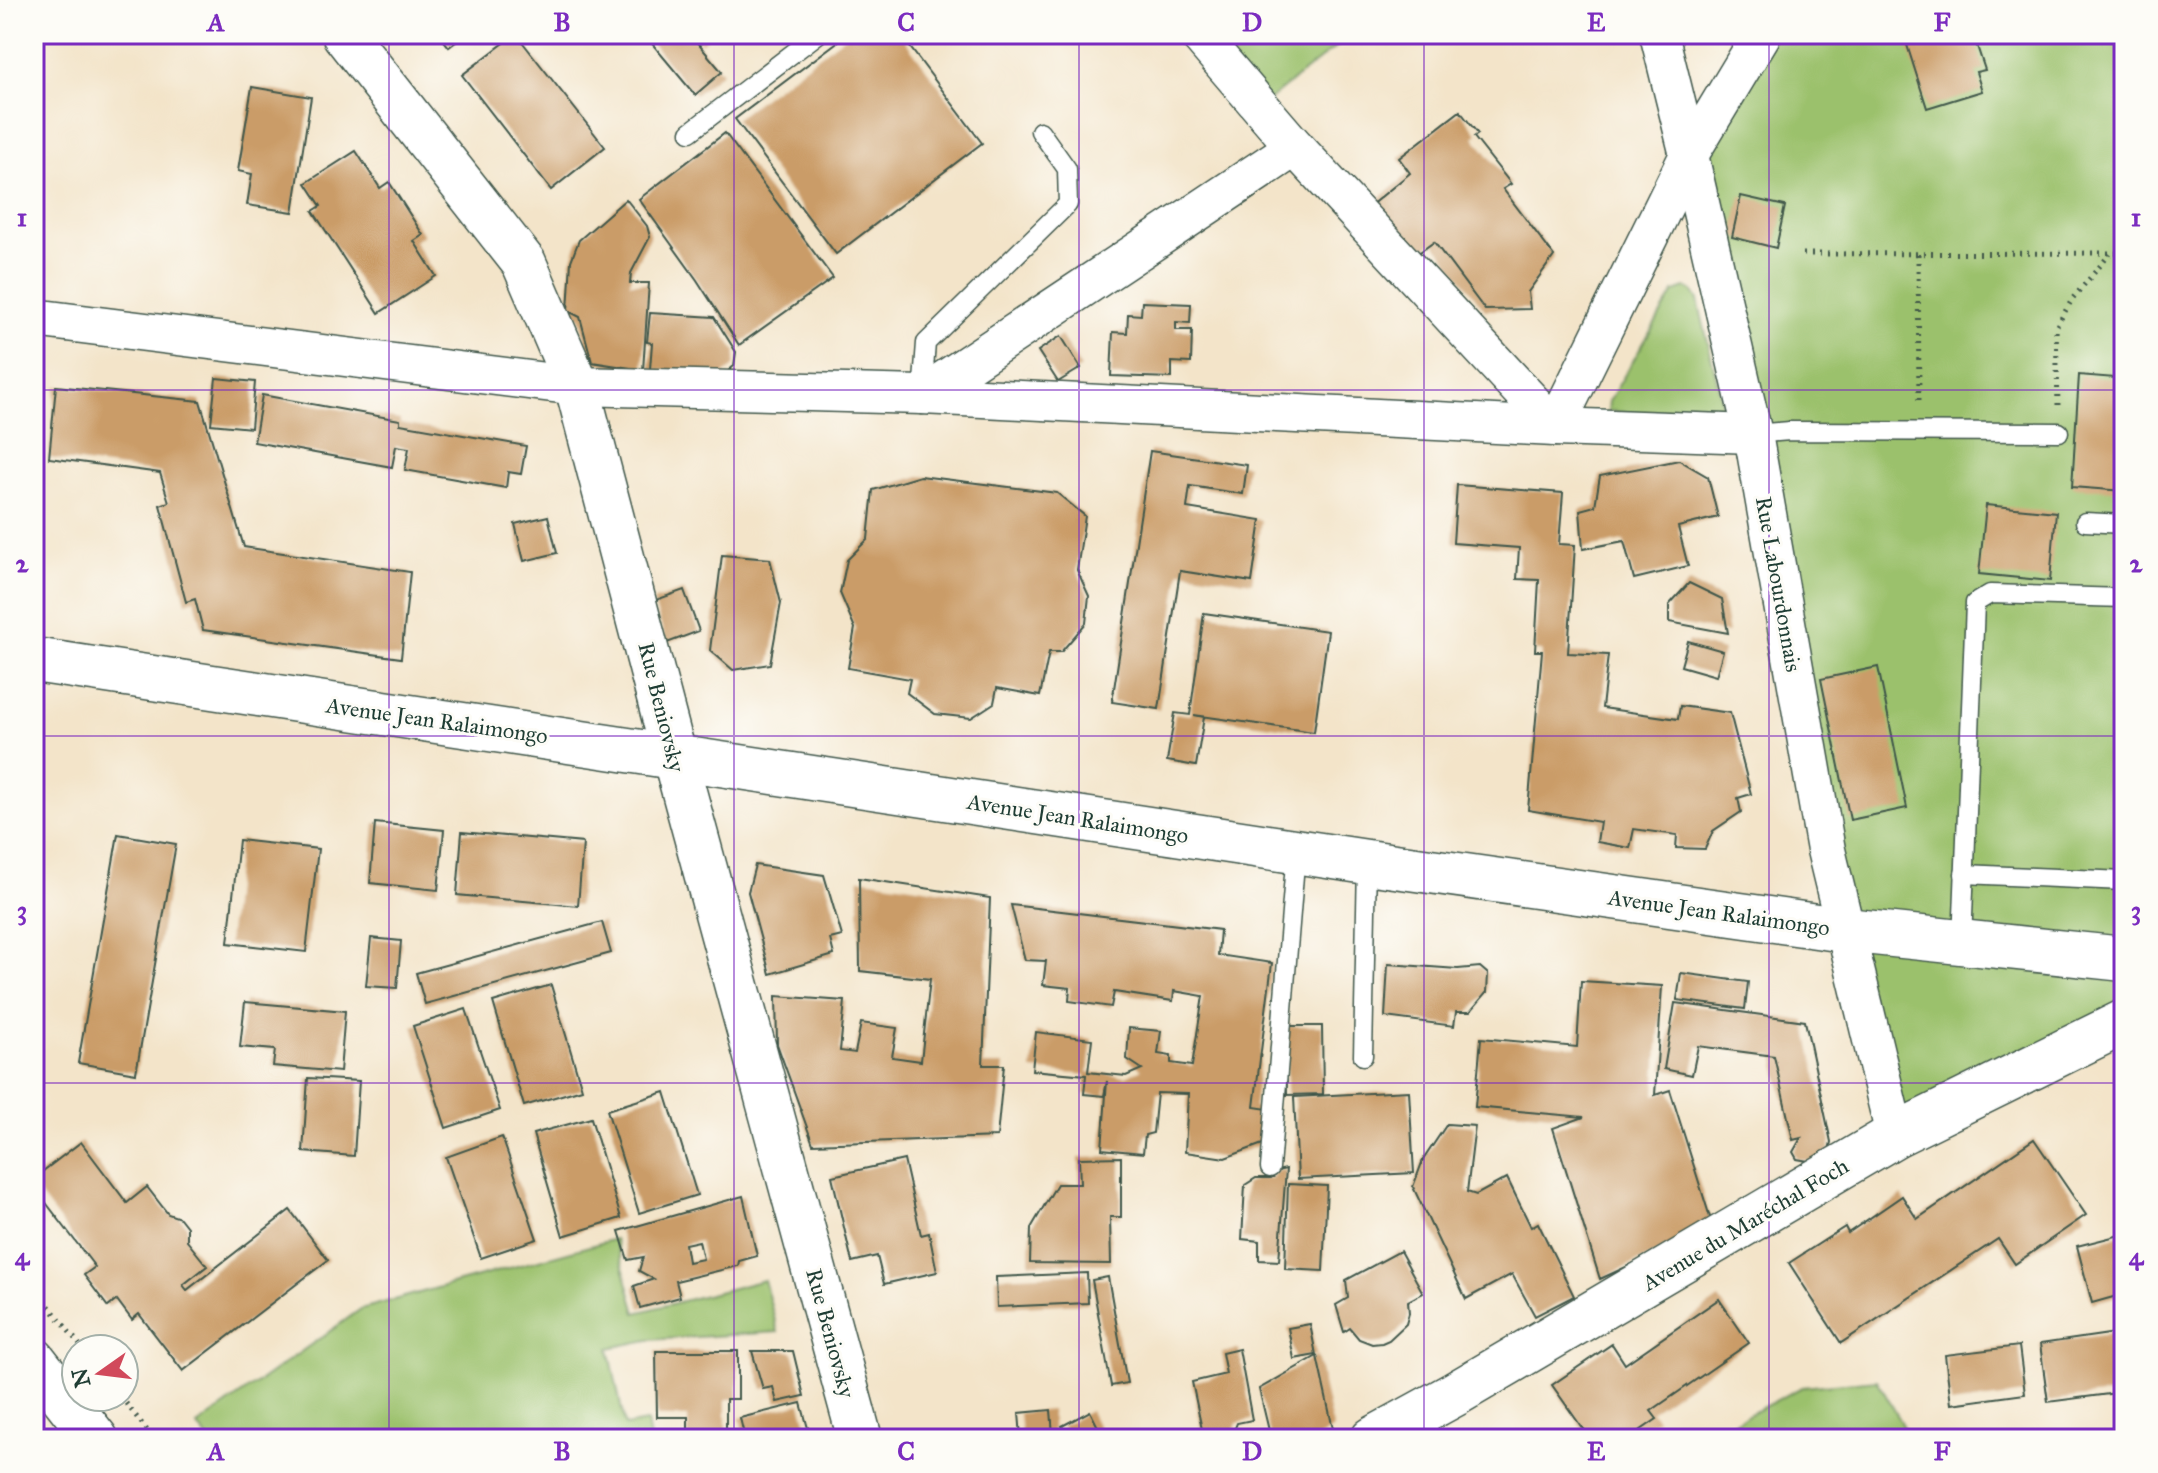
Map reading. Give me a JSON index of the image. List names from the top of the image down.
{
  "streets": {
    "main road": ["Rue Beniovsky", "Avenue Jean Ralaimongo", "Avenue du Maréchal Foch"],
    "street": ["Rue Labourdonnais"]
  },
  "crossings": [
    ["Rue Labourdonnais", "Avenue Jean Ralaimongo"],
    ["Rue Labourdonnais", "Avenue du Maréchal Foch"],
    ["Rue Beniovsky", "Avenue Jean Ralaimongo"]
  ],
  "north": "left",
  "grid": {
    "columns": [
      "A",
      "B",
      "C",
      "D",
      "E",
      "F"
    ],
    "rows": [
      "1",
      "2",
      "3",
      "4"
    ]
  }
}
